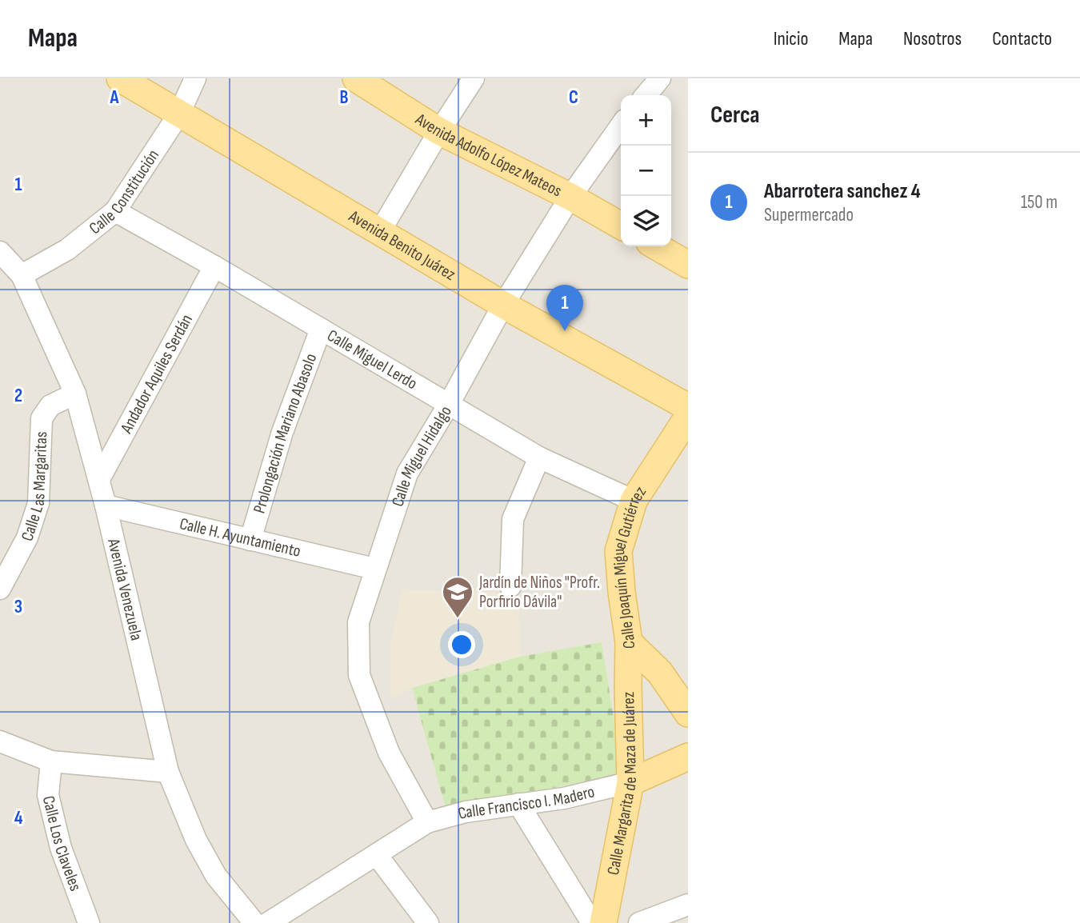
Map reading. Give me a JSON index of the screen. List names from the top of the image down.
{
  "streets": {
    "main road": [
      "Avenida Adolfo López Mateos",
      "Avenida Benito Juárez",
      "Calle Joaquín Miguel Gutiérrez",
      "Calle Margarita de Maza de Juárez",
      "Calle Francisco I. Madero"
    ],
    "street": [
      "Calle Constitución",
      "Calle Miguel Lerdo",
      "Andador Aquiles Serdán",
      "Prolongación Mariano Abasolo",
      "Calle Miguel Hidalgo",
      "Calle Las Margaritas",
      "Calle H. Ayuntamiento",
      "Avenida Venezuela",
      "Calle Los Claveles"
    ]
  },
  "crossings": [
    ["Avenida Adolfo López Mateos", "Calle Miguel Hidalgo"],
    ["Calle Constitución", "Avenida Benito Juárez"],
    ["Calle Constitución", "Calle Miguel Lerdo"],
    ["Calle Constitución", "Avenida Venezuela"],
    ["Avenida Benito Juárez", "Calle Miguel Hidalgo"],
    ["Calle Miguel Lerdo", "Andador Aquiles Serdán"],
    ["Calle Miguel Lerdo", "Prolongación Mariano Abasolo"],
    ["Calle Miguel Lerdo", "Calle Miguel Hidalgo"],
    ["Calle Miguel Lerdo", "Calle Joaquín Miguel Gutiérrez"],
    ["Andador Aquiles Serdán", "Avenida Venezuela"],
    ["Prolongación Mariano Abasolo", "Calle H. Ayuntamiento"],
    ["Calle Miguel Hidalgo", "Calle H. Ayuntamiento"],
    ["Calle Miguel Hidalgo", "Calle Francisco I. Madero"],
    ["Calle Las Margaritas", "Avenida Venezuela"],
    ["Calle H. Ayuntamiento", "Avenida Venezuela"],
    ["Calle Joaquín Miguel Gutiérrez", "Calle Margarita de Maza de Juárez"],
    ["Calle Margarita de Maza de Juárez", "Calle Francisco I. Madero"]
  ],
  "places": {
    "school or university": ["Jardín de Niños \"Profr. Porfirio Dávila\""]
  },
  "page": {
    "header": "Mapa",
    "nav": [
      "Inicio",
      "Mapa",
      "Nosotros",
      "Contacto"
    ],
    "heading": "Cerca",
    "map_buttons": ["+", "−"],
    "list": [
      {
        "mark": "1",
        "name": "Abarrotera sanchez 4",
        "note": "Supermercado",
        "value": "150 m"
      }
    ],
    "pins": "1"
  },
  "grid": {
    "columns": ["A", "B", "C"],
    "rows": [
      "1",
      "2",
      "3",
      "4"
    ]
  }
}
